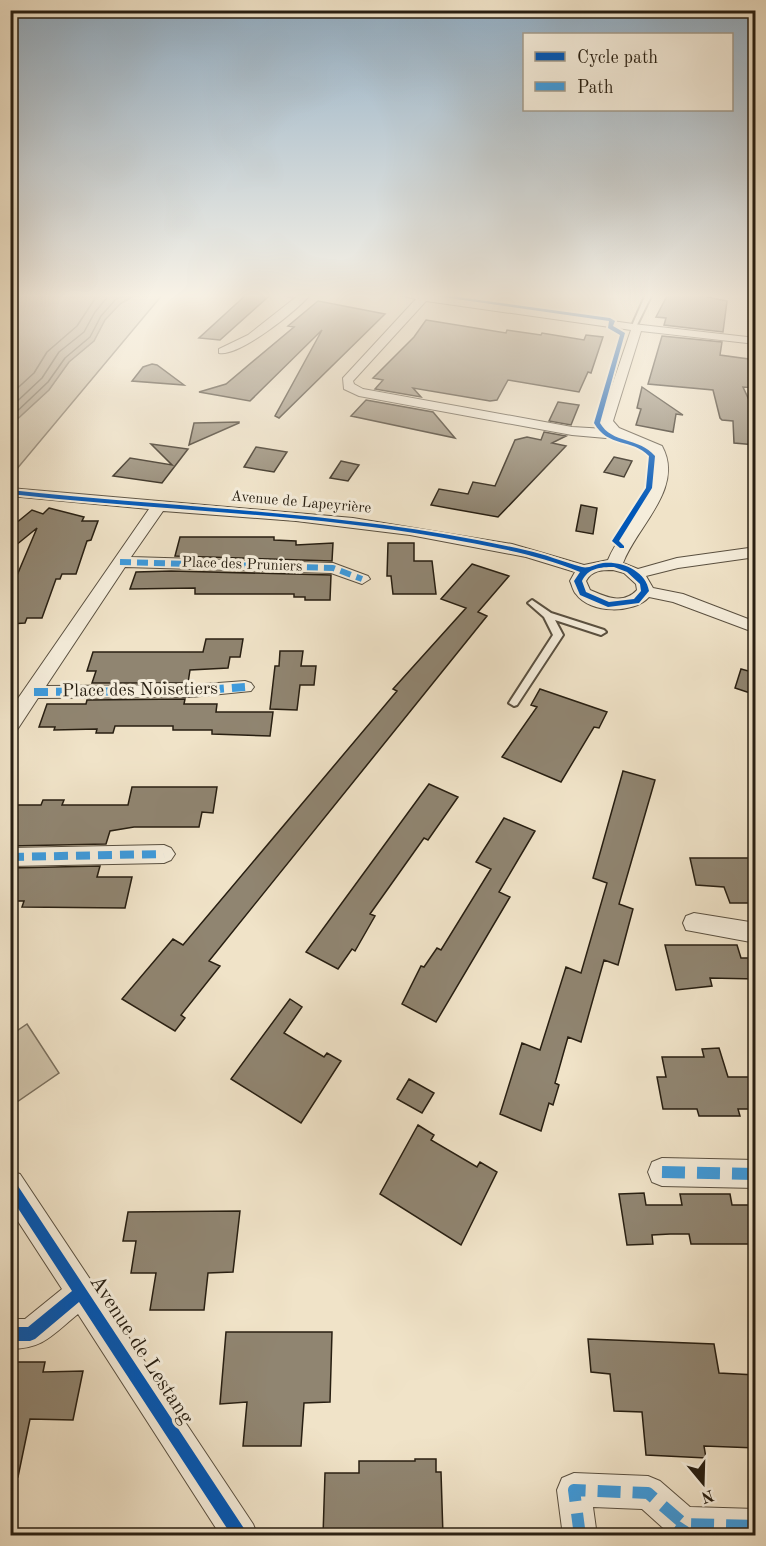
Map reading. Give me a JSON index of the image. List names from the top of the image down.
{
  "streets": {
    "street": [
      "Avenue de Lapeyrière",
      "Place des Pruniers",
      "Place des Noisetiers",
      "Avenue de Lestang"
    ]
  },
  "legend": ["Cycle path", "Path"],
  "north": "bottom"
}
